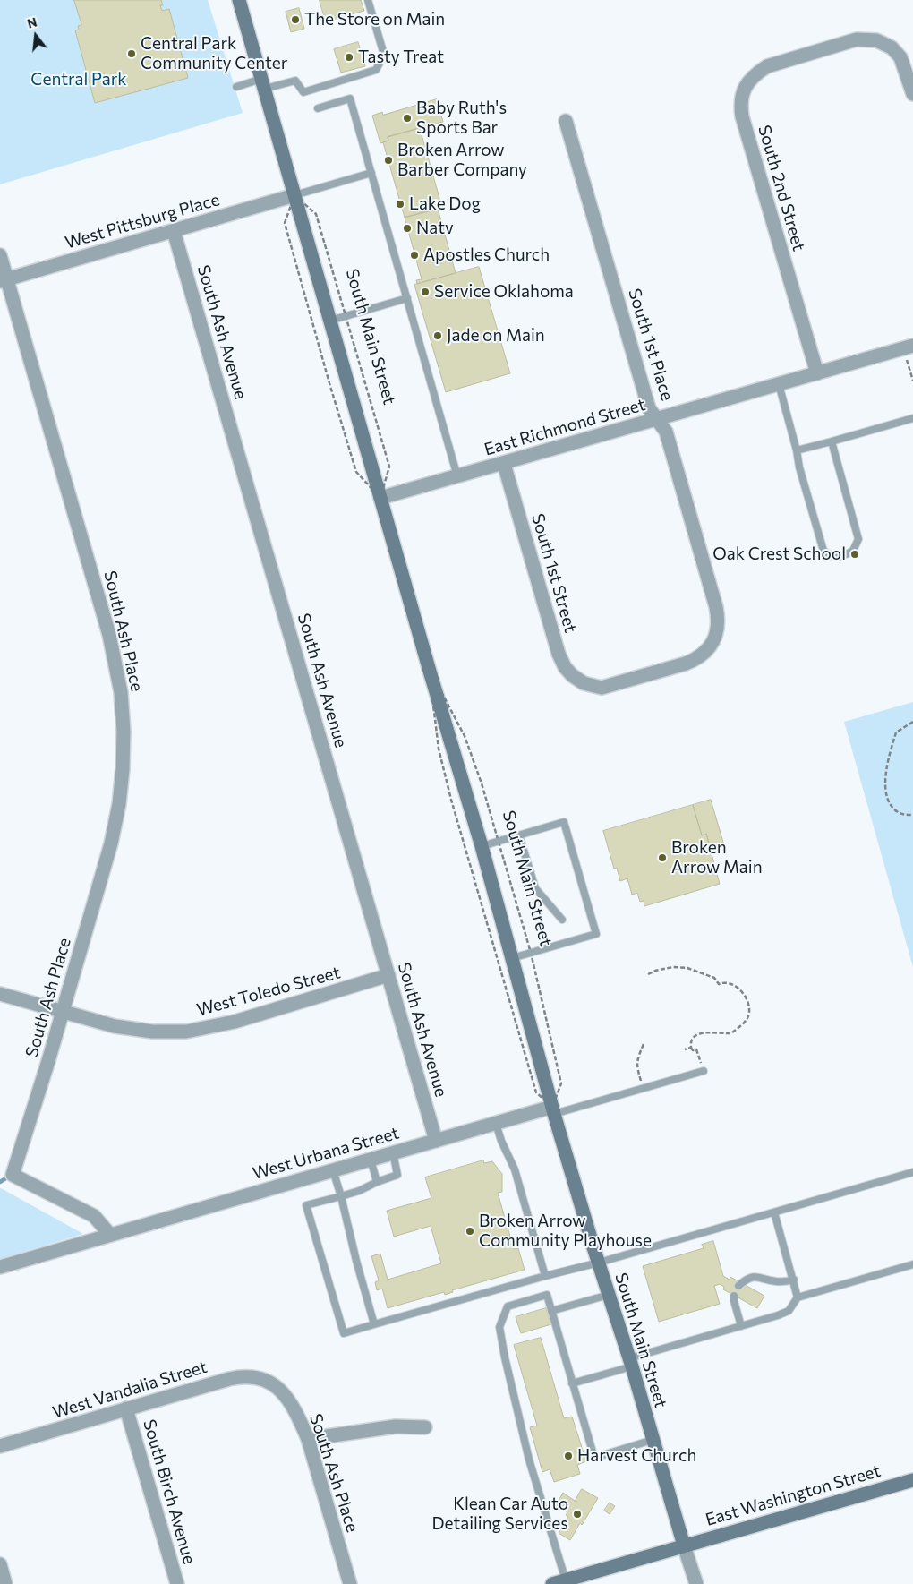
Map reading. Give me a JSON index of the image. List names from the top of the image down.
{
  "streets": {
    "street": [
      "South 2nd Street",
      "West Pittsburg Place",
      "South Ash Avenue",
      "South Main Street",
      "South 1st Place",
      "East Richmond Street",
      "South 1st Street",
      "South Ash Place",
      "West Toledo Street",
      "West Urbana Street",
      "West Vandalia Street",
      "South Birch Avenue",
      "East Washington Street"
    ]
  },
  "crossings": [
    ["South 2nd Street", "East Richmond Street"],
    ["West Pittsburg Place", "South Ash Avenue"],
    ["West Pittsburg Place", "South Main Street"],
    ["West Pittsburg Place", "South Ash Place"],
    ["South Ash Avenue", "West Toledo Street"],
    ["South Ash Avenue", "West Urbana Street"],
    ["South Main Street", "East Richmond Street"],
    ["South Main Street", "West Urbana Street"],
    ["South Main Street", "East Washington Street"],
    ["South 1st Place", "East Richmond Street"],
    ["South 1st Place", "South 1st Street"],
    ["East Richmond Street", "South 1st Street"],
    ["South Ash Place", "West Toledo Street"],
    ["South Ash Place", "West Urbana Street"],
    ["South Ash Place", "West Vandalia Street"],
    ["West Vandalia Street", "South Birch Avenue"]
  ],
  "parks": ["Central Park"],
  "places": [
    "The Store on Main",
    "Central Park Community Center",
    "Tasty Treat",
    "Baby Ruth's Sports Bar",
    "Broken Arrow Barber Company",
    "Lake Dog",
    "Natv",
    "Apostles Church",
    "Service Oklahoma",
    "Jade on Main",
    "Oak Crest School",
    "Broken Arrow Main",
    "Broken Arrow Community Playhouse",
    "Harvest Church",
    "Klean Car Auto Detailing Services"
  ],
  "north": "top"
}
